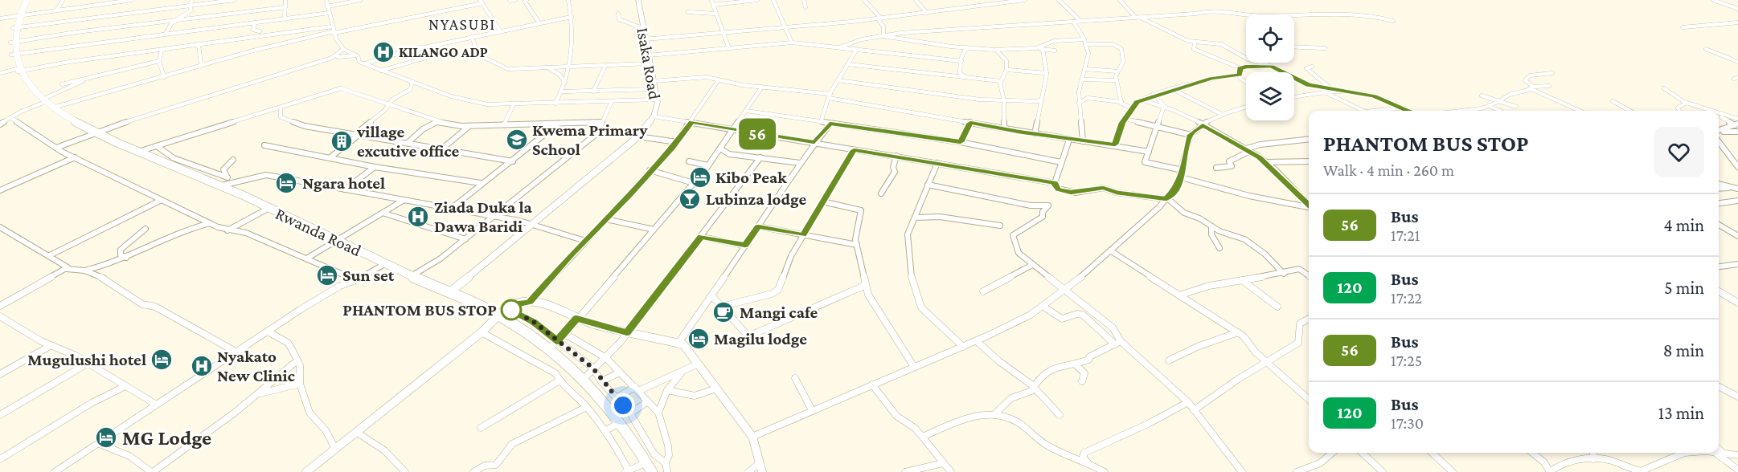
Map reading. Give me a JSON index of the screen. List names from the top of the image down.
{
  "streets": {
    "highway": ["Rwanda Road"],
    "street": ["Isaka Road"]
  },
  "crossings": [
    ["Isaka Road", "Rwanda Road"]
  ],
  "districts": ["NYASUBI"],
  "places": {
    "hospital": ["KILANGO ADP", "Ziada Duka la Dawa Baridi", "Nyakato New Clinic"],
    "school or university": ["Kwema Primary School"],
    "building": ["village excutive office"],
    "hotel": [
      "Kibo Peak",
      "Ngara hotel",
      "Sun set",
      "Magilu lodge",
      "Mugulushi hotel",
      "MG Lodge"
    ],
    "bar": ["Lubinza lodge"],
    "other": ["PHANTOM BUS STOP"],
    "cafe": ["Mangi cafe"]
  },
  "lines": ["bus line 56"],
  "page": {
    "on_map": "56",
    "heading": ["PHANTOM BUS STOP", "Walk · 4 min · 260 m"],
    "list": [
      {
        "mark": "56",
        "name": "Bus",
        "note": "17:21",
        "value": "4 min"
      },
      {
        "mark": "120",
        "name": "Bus",
        "note": "17:22",
        "value": "5 min"
      },
      {
        "mark": "56",
        "name": "Bus",
        "note": "17:25",
        "value": "8 min"
      },
      {
        "mark": "120",
        "name": "Bus",
        "note": "17:30",
        "value": "13 min"
      }
    ]
  }
}
